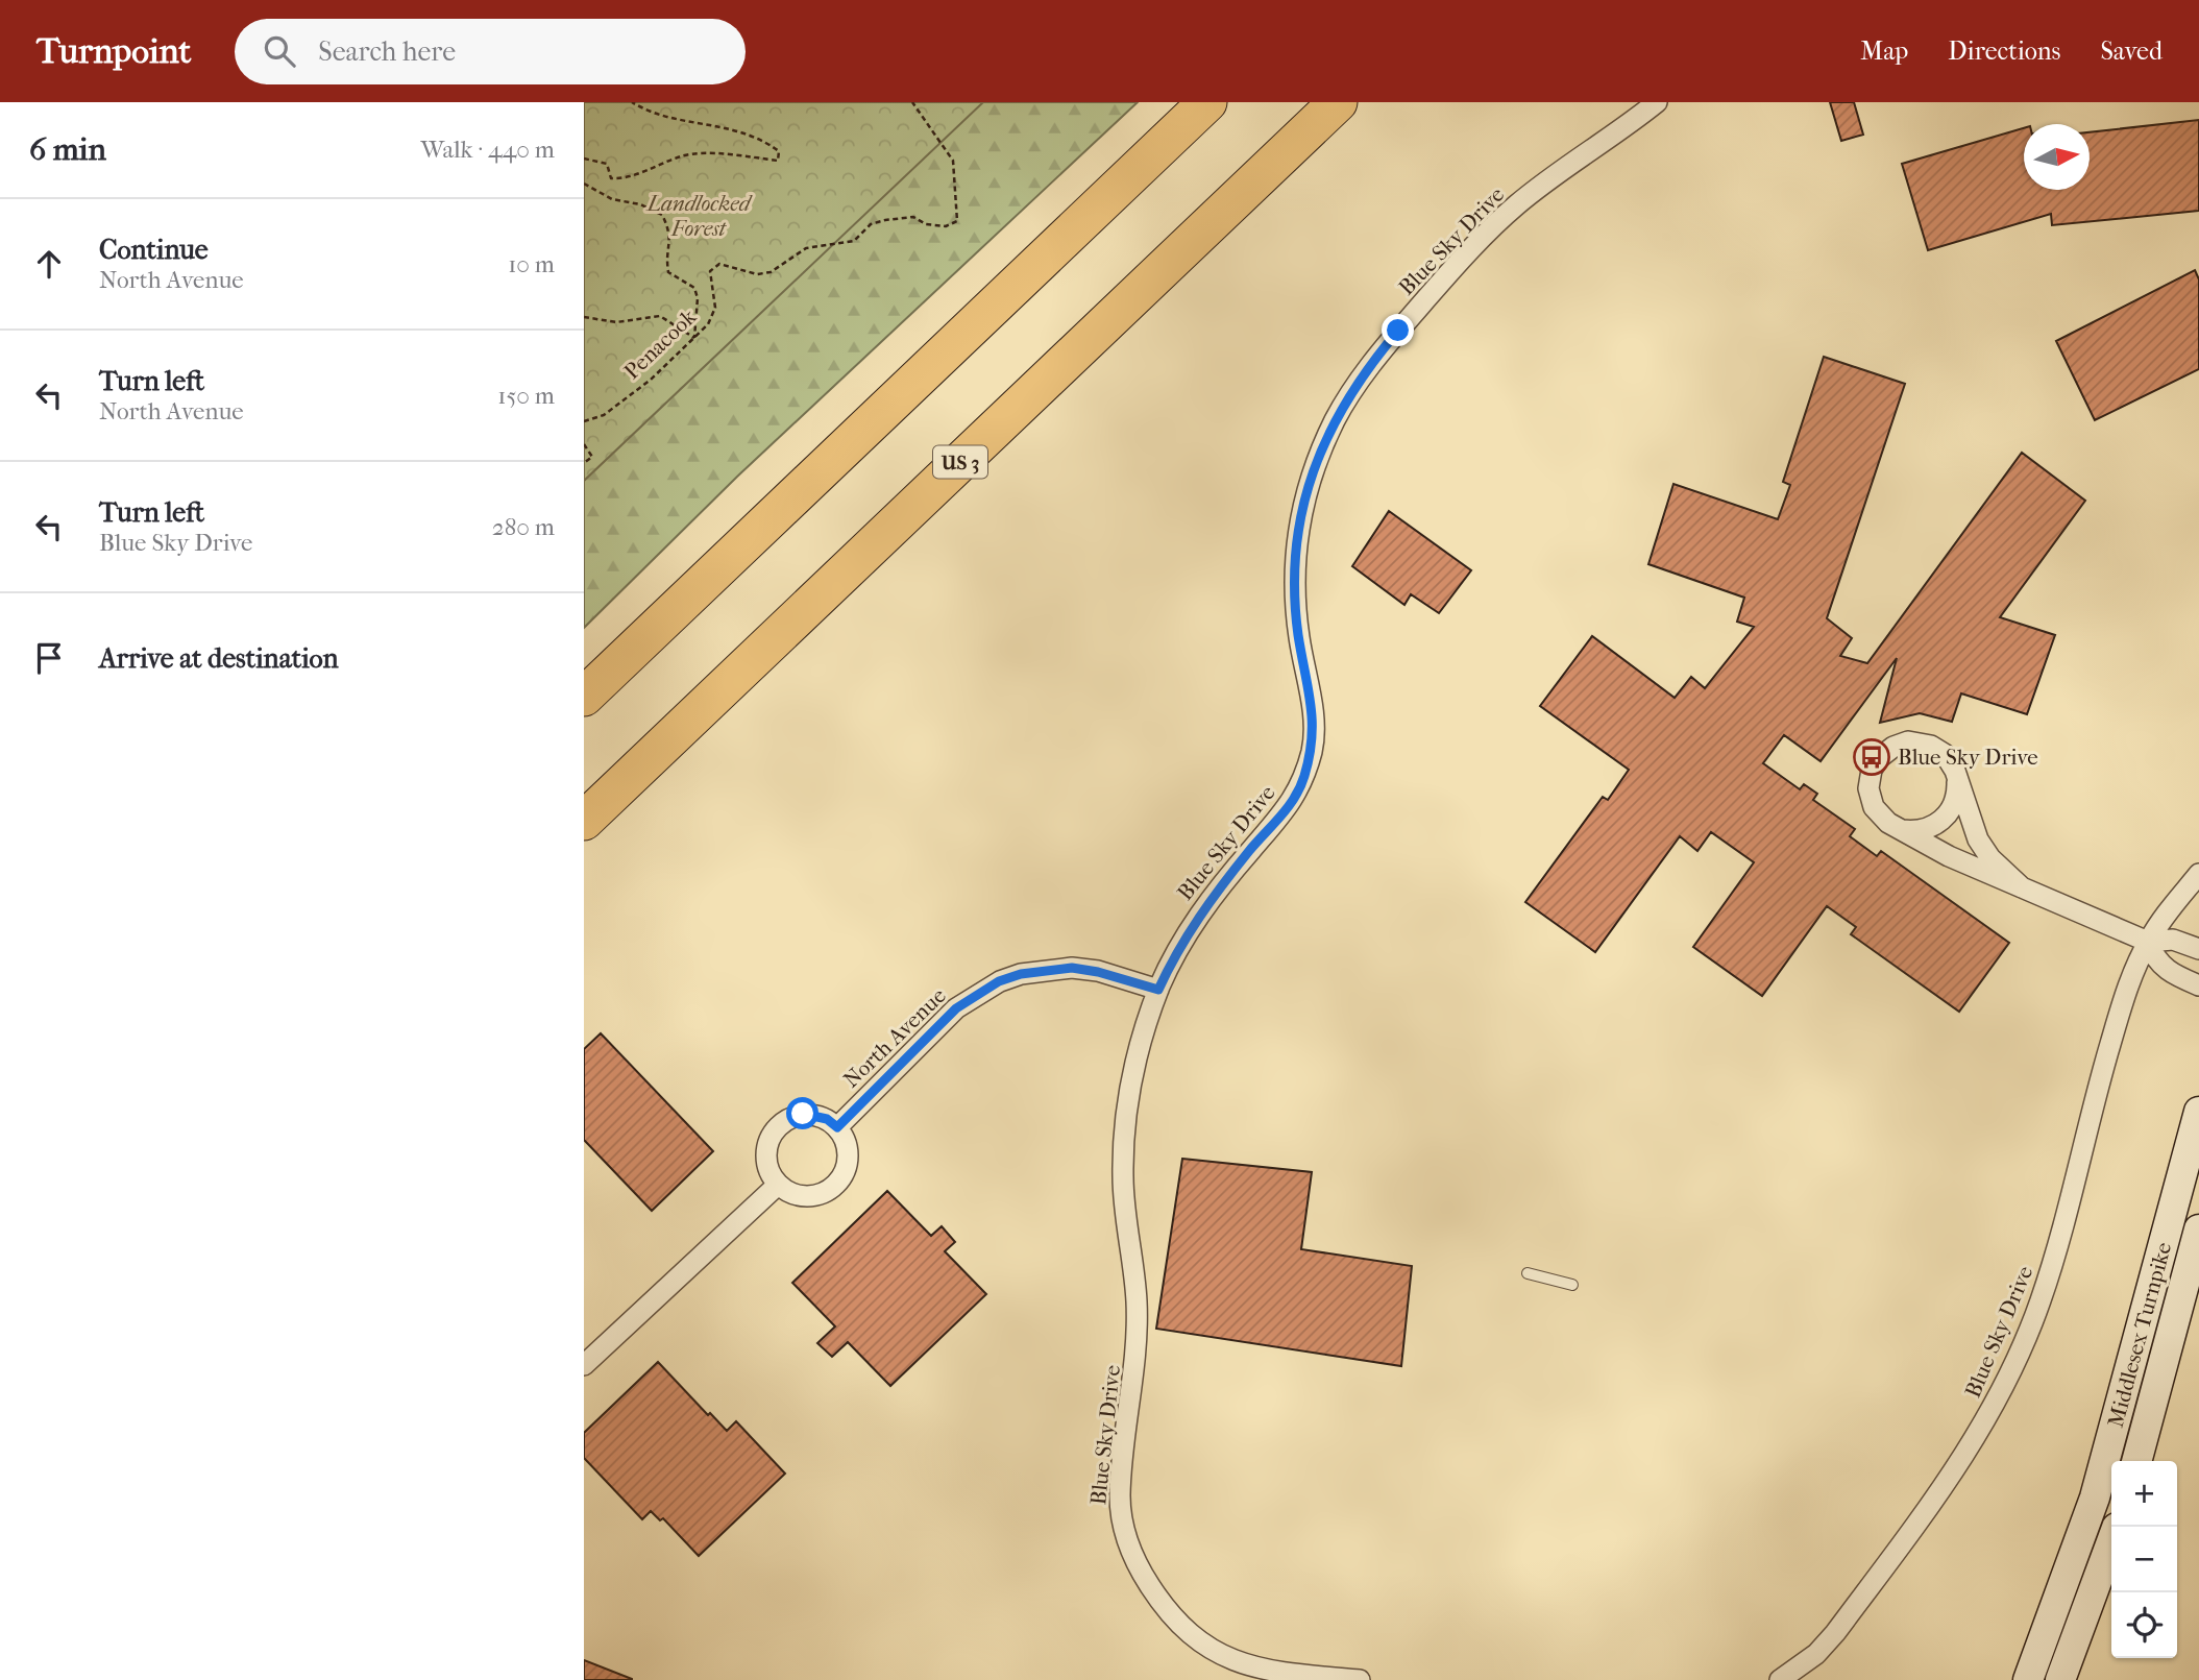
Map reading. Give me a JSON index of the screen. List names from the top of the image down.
{
  "streets": {
    "highway": ["US 3"],
    "main road": ["Middlesex Turnpike"],
    "street": ["Blue Sky Drive", "North Avenue"],
    "path": ["Penacook"]
  },
  "crossings": [
    ["Blue Sky Drive", "North Avenue"]
  ],
  "parks": ["Landlocked Forest"],
  "places": {
    "bus stop": ["Blue Sky Drive"]
  },
  "north": "right",
  "page": {
    "header": "Turnpoint",
    "search": "Search here",
    "nav": ["Map", "Directions", "Saved"],
    "heading": ["6 min", "Walk · 440 m"],
    "list": [
      ["Continue", "North Avenue", "10 m"],
      ["Turn left", "North Avenue", "150 m"],
      ["Turn left", "Blue Sky Drive", "280 m"],
      "Arrive at destination"
    ],
    "map_buttons": ["+", "−"]
  }
}
